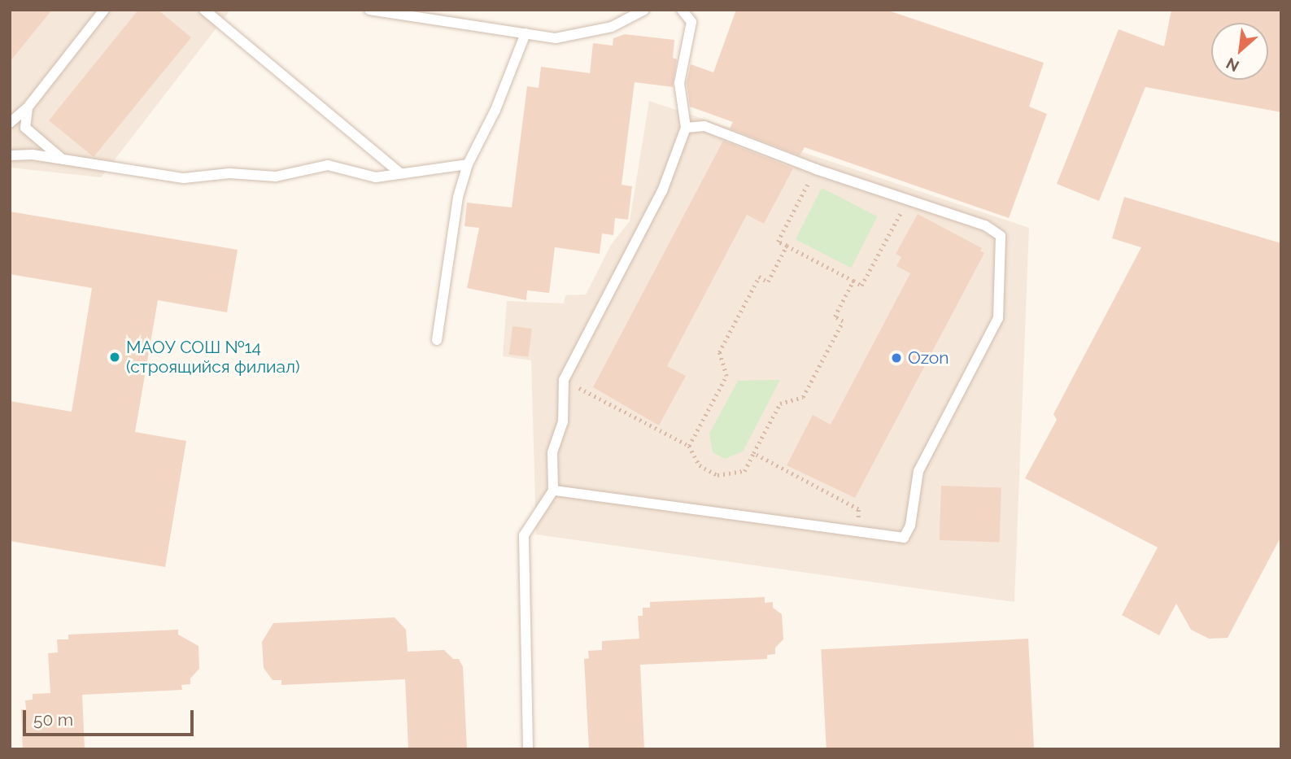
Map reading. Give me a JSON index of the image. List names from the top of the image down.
{
  "places": ["МАОУ СОШ №14 (строящийся филиал)", "Ozon"],
  "scale_bar": "50 m",
  "north": "bottom left"
}
